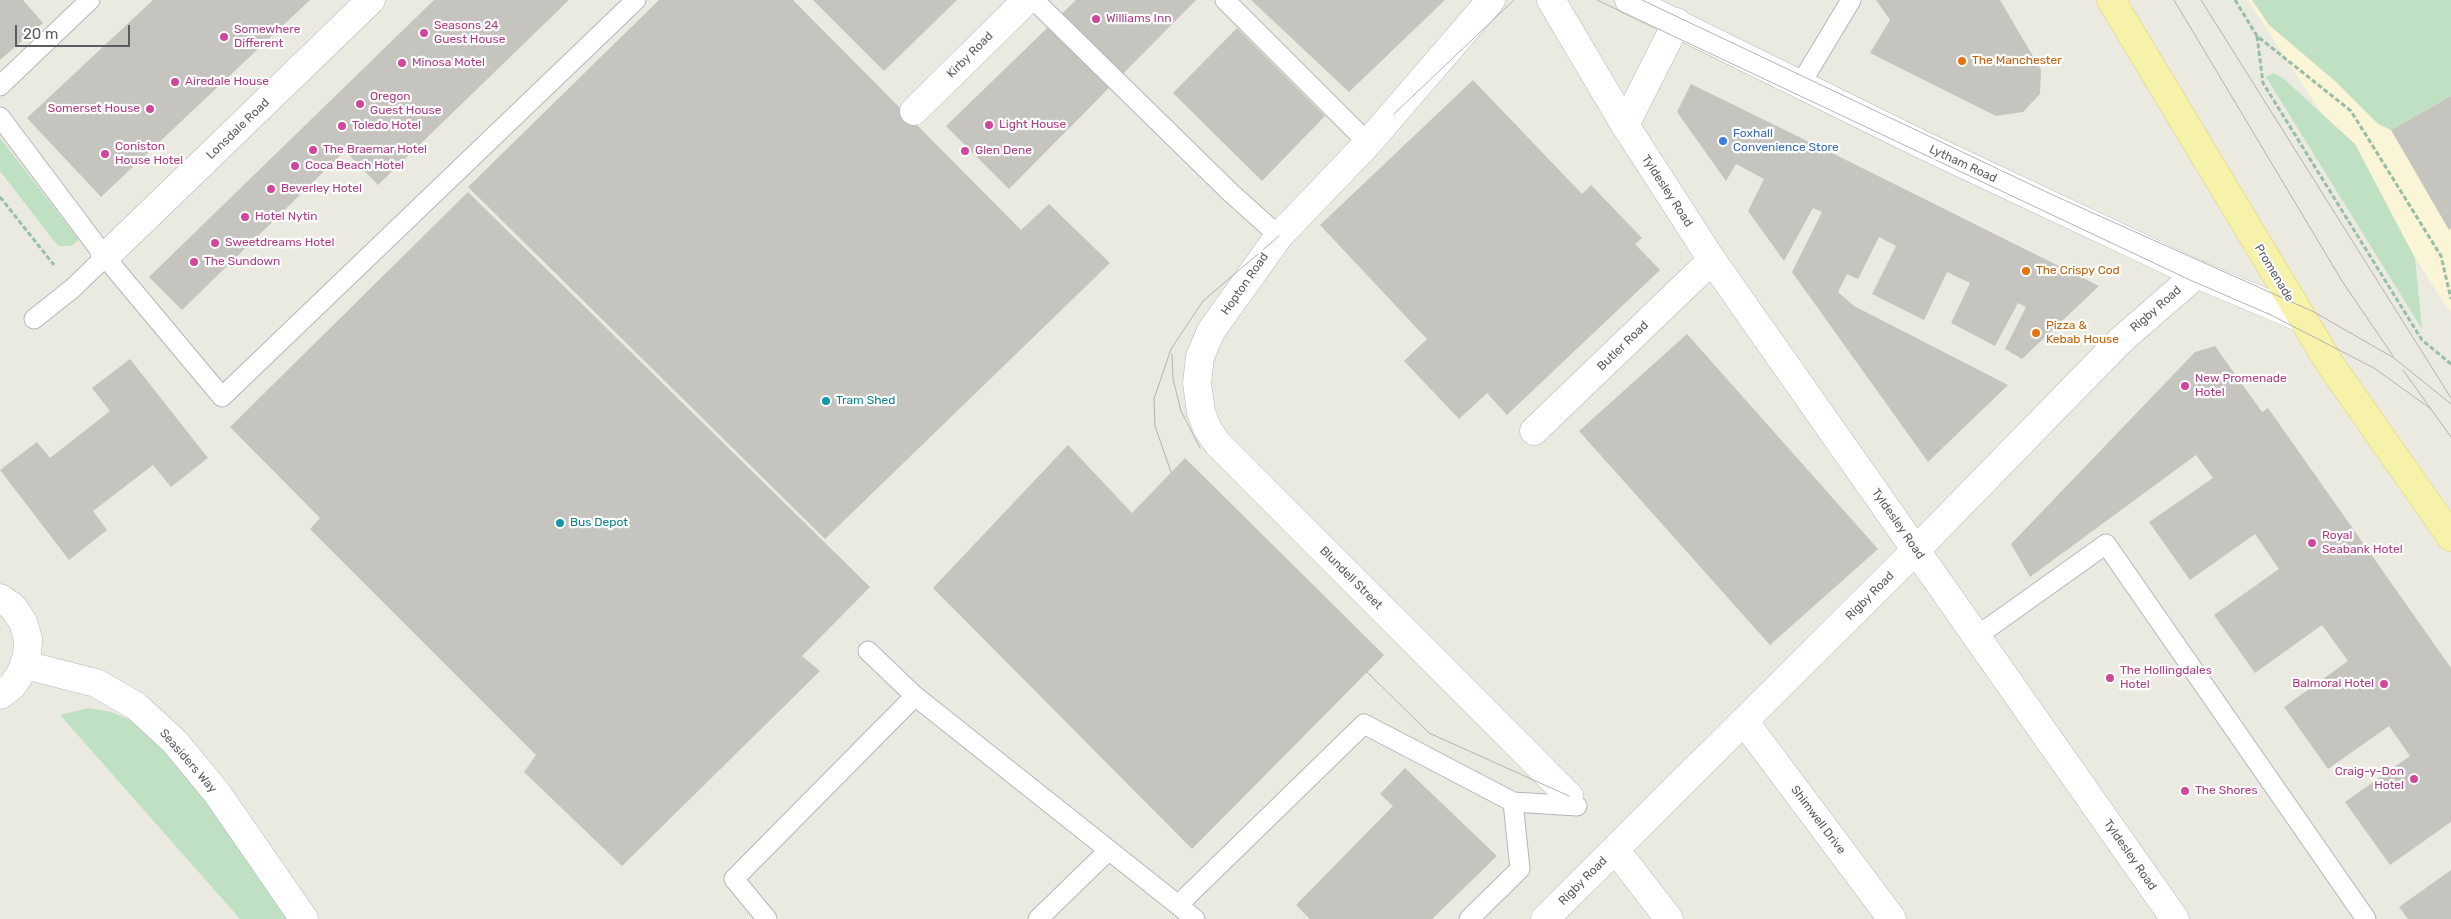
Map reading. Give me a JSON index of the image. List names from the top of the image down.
{
  "streets": {
    "main road": ["Promenade"],
    "street": [
      "Kirby Road",
      "Lonsdale Road",
      "Lytham Road",
      "Tyldesley Road",
      "Hopton Road",
      "Rigby Road",
      "Butler Road",
      "Blundell Street",
      "Seasiders Way",
      "Shimwell Drive"
    ]
  },
  "crossings": [
    ["Lytham Road", "Promenade"],
    ["Lytham Road", "Rigby Road"],
    ["Tyldesley Road", "Rigby Road"],
    ["Tyldesley Road", "Butler Road"],
    ["Hopton Road", "Blundell Street"],
    ["Rigby Road", "Shimwell Drive"]
  ],
  "places": [
    "Williams Inn",
    "Seasons 24 Guest House",
    "Somewhere Different",
    "The Manchester",
    "Minosa Motel",
    "Airedale House",
    "Oregon Guest House",
    "Somerset House",
    "Light House",
    "Toledo Hotel",
    "Foxhall Convenience Store",
    "The Braemar Hotel",
    "Glen Dene",
    "Coniston House Hotel",
    "Coca Beach Hotel",
    "Beverley Hotel",
    "Hotel Nytin",
    "Sweetdreams Hotel",
    "The Sundown",
    "The Crispy Cod",
    "Pizza & Kebab House",
    "New Promenade Hotel",
    "Tram Shed",
    "Bus Depot",
    "Royal Seabank Hotel",
    "The Hollingdales Hotel",
    "Balmoral Hotel",
    "Craig-y-Don Hotel",
    "The Shores"
  ],
  "scale_bar": "20 m"
}
